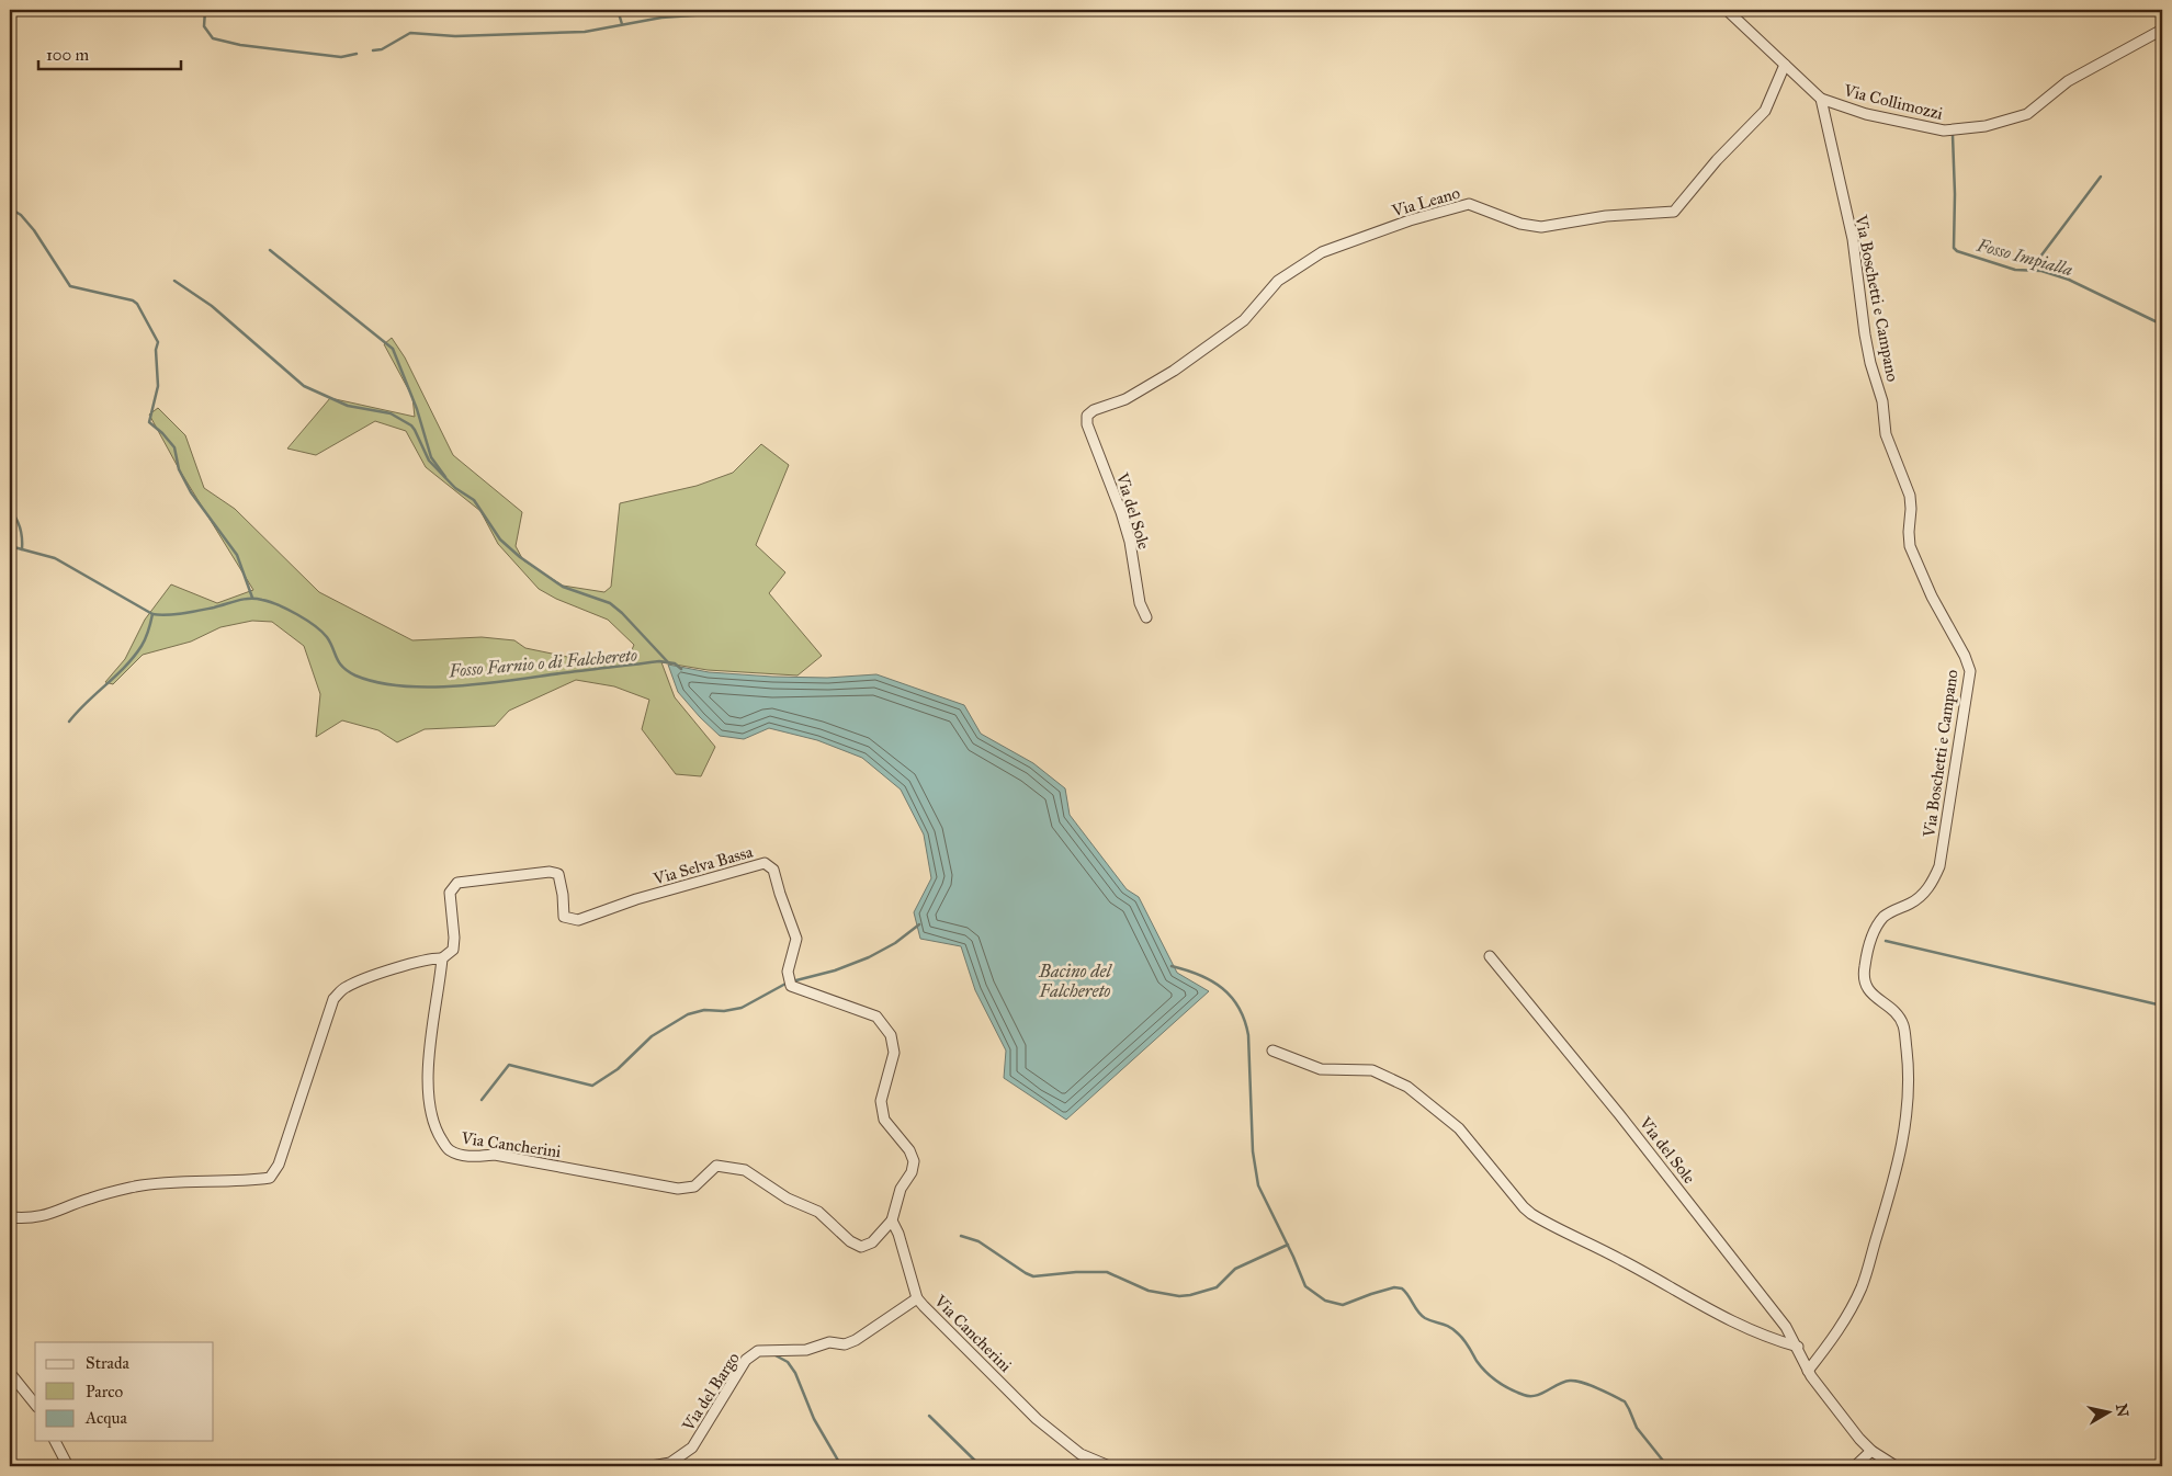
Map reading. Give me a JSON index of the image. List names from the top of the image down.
{
  "streets": {
    "street": [
      "Via Collimozzi",
      "Via Leano",
      "Via Boschetti e Campano",
      "Via del Sole",
      "Via Selva Bassa",
      "Via Cancherini",
      "Via del Bargo"
    ]
  },
  "crossings": [
    ["Via Collimozzi", "Via Boschetti e Campano"],
    ["Via Leano", "Via del Sole"],
    ["Via Boschetti e Campano", "Via del Sole"],
    ["Via Selva Bassa", "Via Cancherini"],
    ["Via Cancherini", "Via del Bargo"]
  ],
  "water": ["Fosso Impialla", "Fosso Farnio o di Falchereto", "Bacino del Falchereto"],
  "legend": ["Strada", "Parco", "Acqua"],
  "scale_bar": "100 m",
  "north": "right"
}
